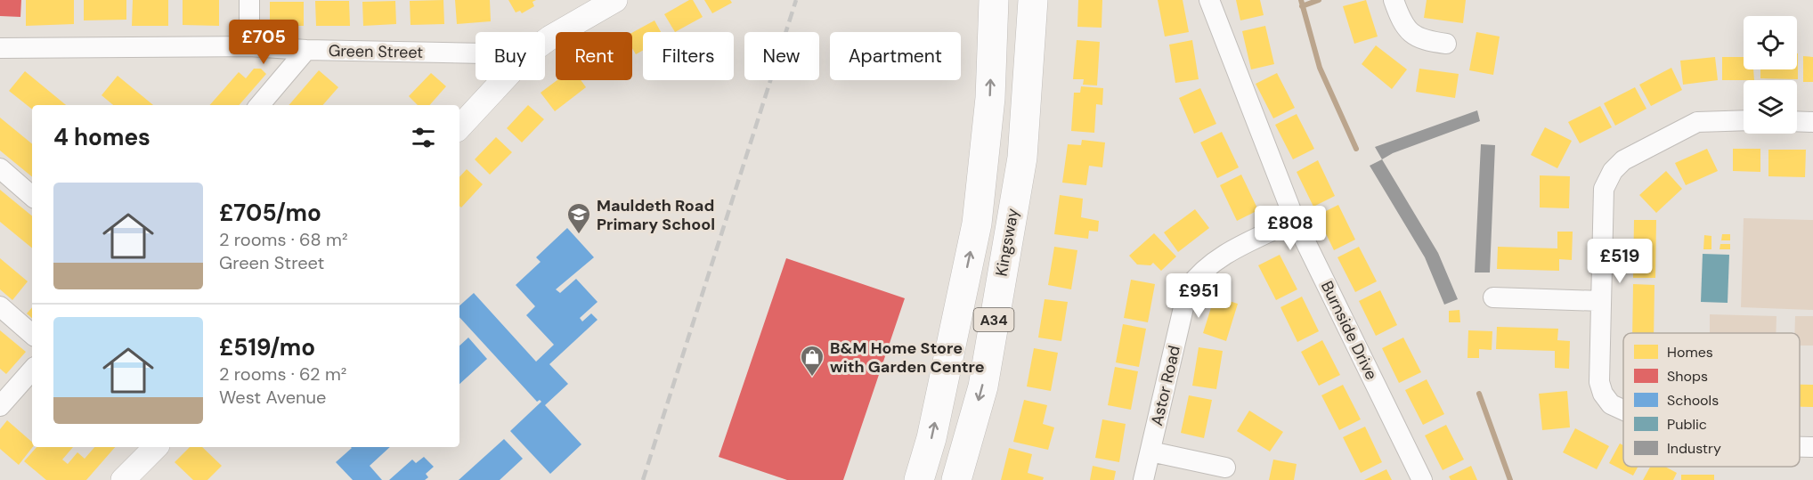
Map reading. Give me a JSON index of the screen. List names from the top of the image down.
{
  "streets": {
    "highway": ["Kingsway", "A34"],
    "street": ["Green Street", "Burnside Drive", "Astor Road"]
  },
  "crossings": [
    ["Burnside Drive", "Astor Road"]
  ],
  "places": {
    "school or university": ["Mauldeth Road Primary School"],
    "shop": ["B&M Home Store with Garden Centre"]
  },
  "legend": [
    "Homes",
    "Shops",
    "Schools",
    "Public",
    "Industry"
  ],
  "page": {
    "price": [
      "£705",
      "£808",
      "£519",
      "£951"
    ],
    "chip": [
      "Buy",
      "Rent",
      "Filters",
      "New",
      "Apartment"
    ],
    "heading": "4 homes",
    "list": [
      {
        "name": "£705/mo",
        "note": "2 rooms · 68 m² · Green Street"
      },
      {
        "name": "£519/mo",
        "note": "2 rooms · 62 m² · West Avenue"
      }
    ]
  }
}
